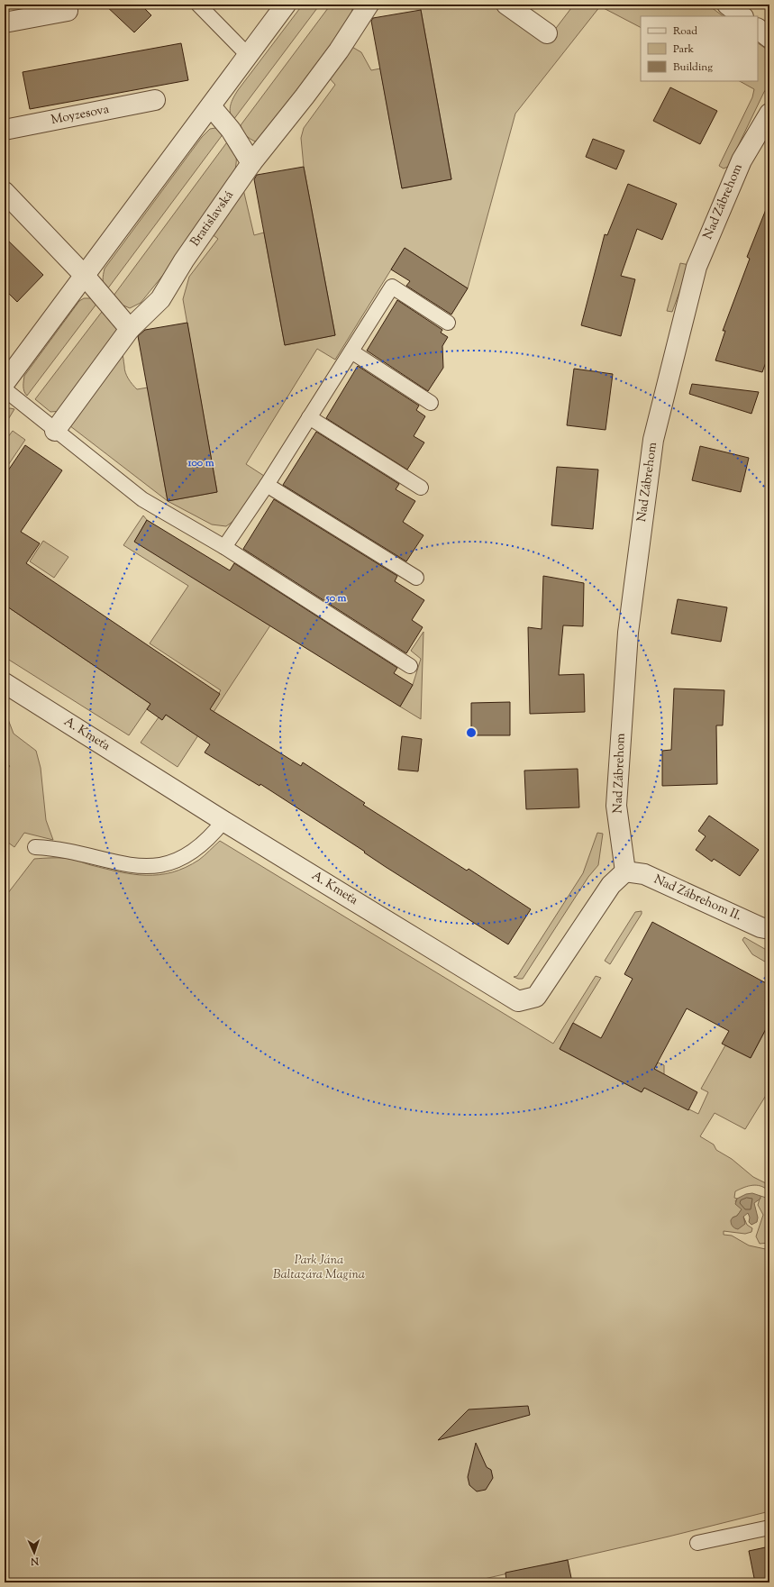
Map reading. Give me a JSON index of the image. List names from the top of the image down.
{
  "streets": {
    "street": [
      "Moyzesova",
      "Nad Zábrehom",
      "Bratislavská",
      "A. Kmeťa",
      "Nad Zábrehom II."
    ]
  },
  "crossings": [
    ["Nad Zábrehom", "A. Kmeťa"],
    ["Nad Zábrehom", "Nad Zábrehom II."],
    ["A. Kmeťa", "Nad Zábrehom II."]
  ],
  "parks": ["Park Jána Baltazára Magina"],
  "legend": ["Road", "Park", "Building"],
  "north": "bottom",
  "rings": ["100 m", "50 m"]
}
